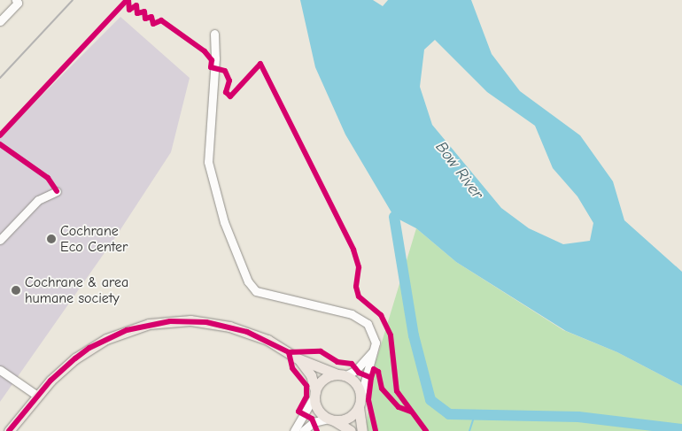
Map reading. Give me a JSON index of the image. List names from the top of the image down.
{
  "water": ["Bow River"],
  "places": ["Cochrane Eco Center", "Cochrane & area humane society"]
}
